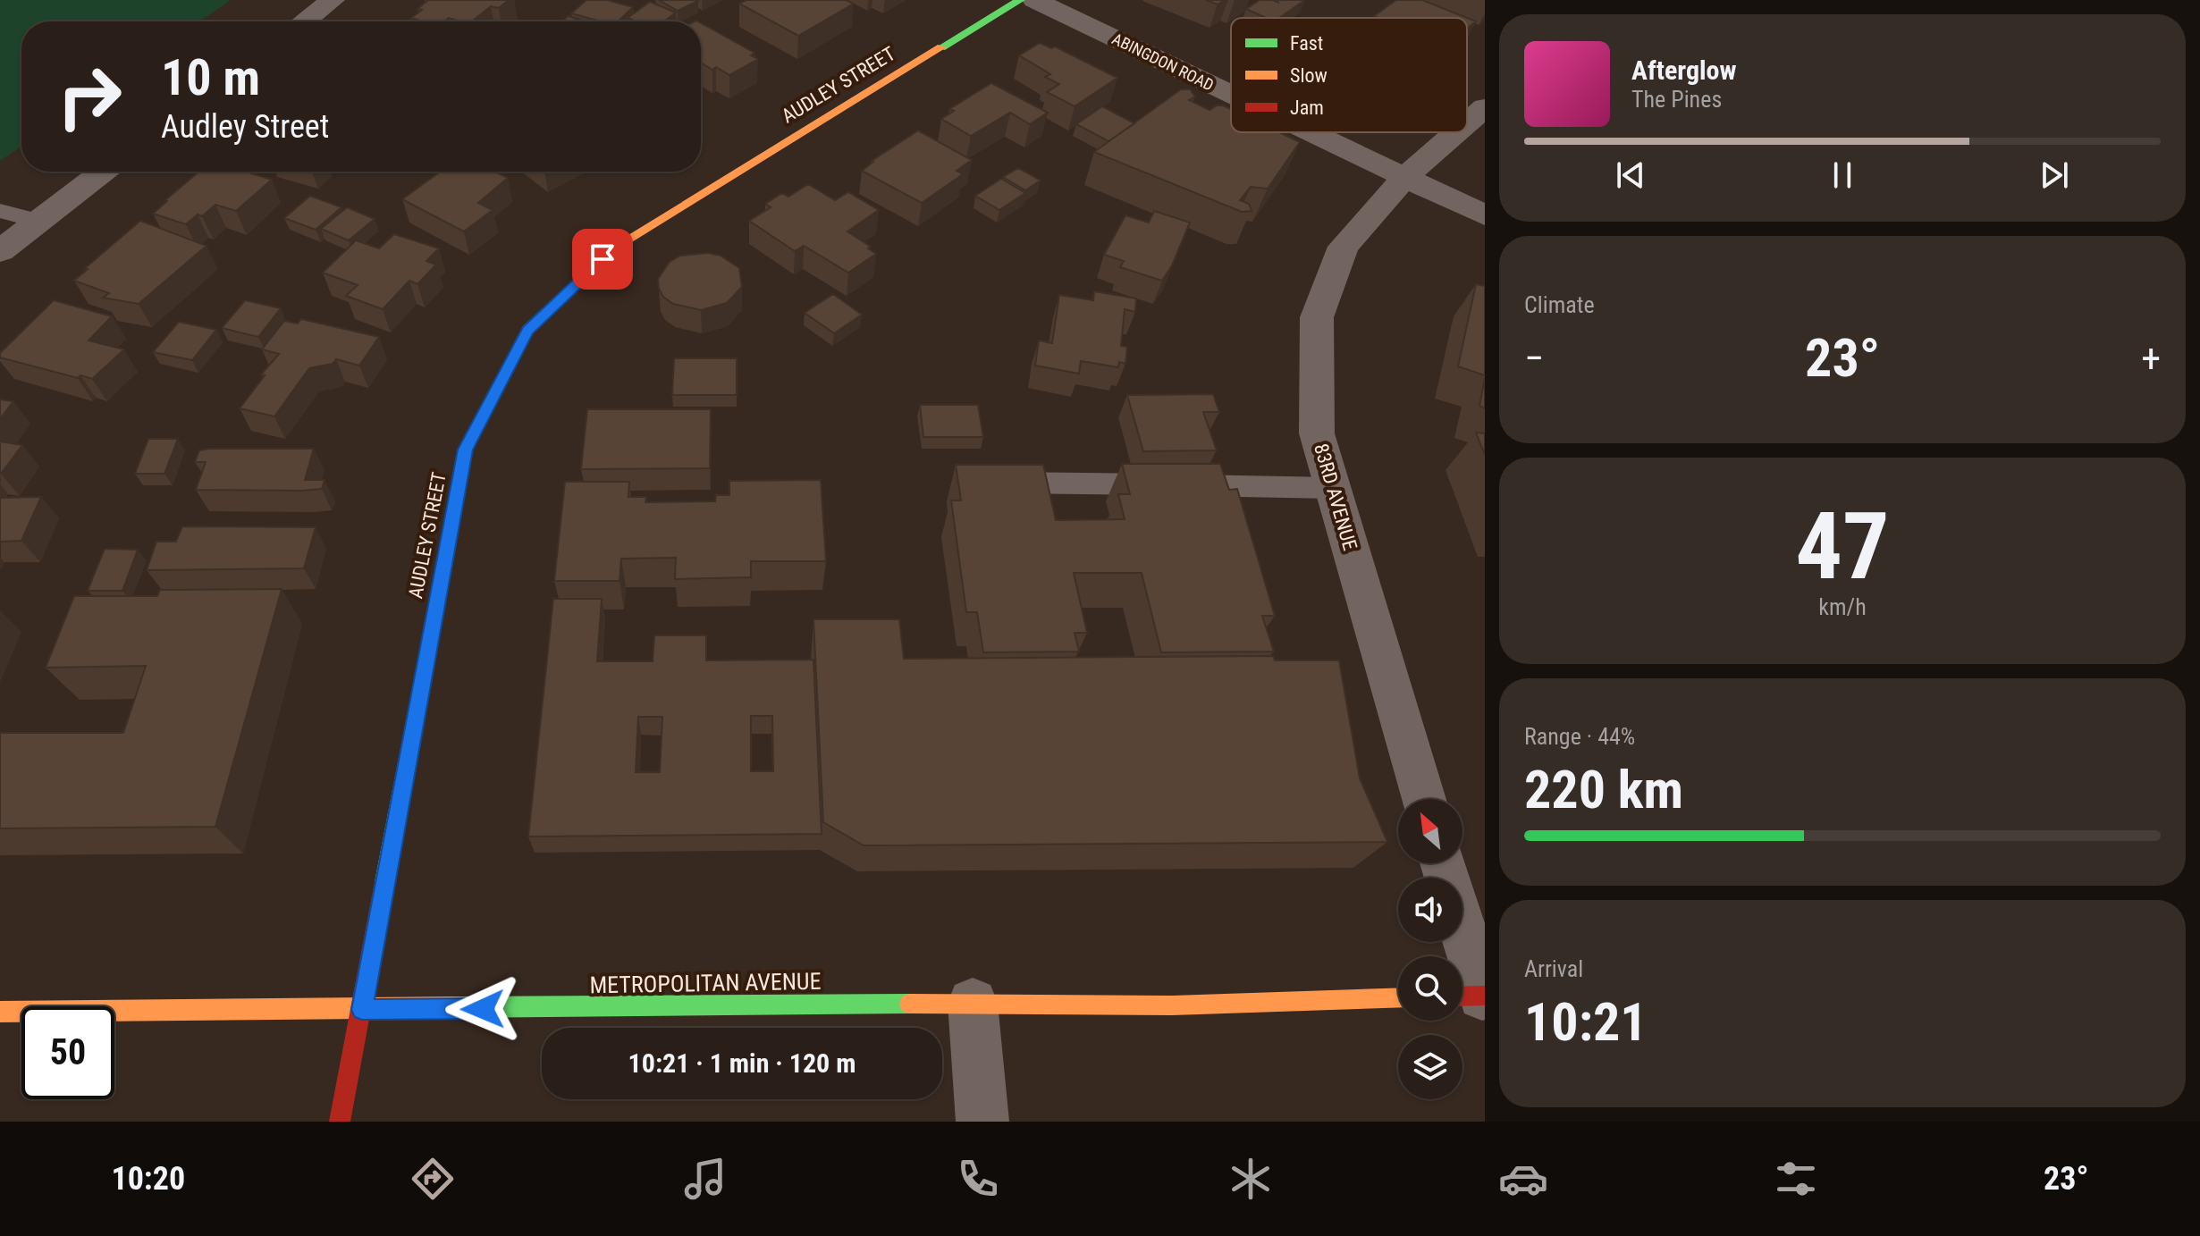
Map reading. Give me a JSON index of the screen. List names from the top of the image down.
{
  "streets": {
    "street": [
      "ABINGDON ROAD",
      "AUDLEY STREET",
      "83RD AVENUE",
      "METROPOLITAN AVENUE"
    ]
  },
  "crossings": [
    ["ABINGDON ROAD", "83RD AVENUE"],
    ["AUDLEY STREET", "METROPOLITAN AVENUE"]
  ],
  "legend": ["Fast", "Slow", "Jam"],
  "north": "top left",
  "page": {
    "turn": ["10 m", "Audley Street"],
    "song": ["Afterglow", "The Pines"],
    "tile": [
      "Climate",
      ["47", "km/h"],
      ["Range · 44%", "220 km"],
      ["Arrival", "10:21"]
    ],
    "heat": ["−", "23°", "+"],
    "limit": "50",
    "trip": "10:21 · 1 min · 120 m",
    "tabs": ["10:20", "23°"]
  }
}
